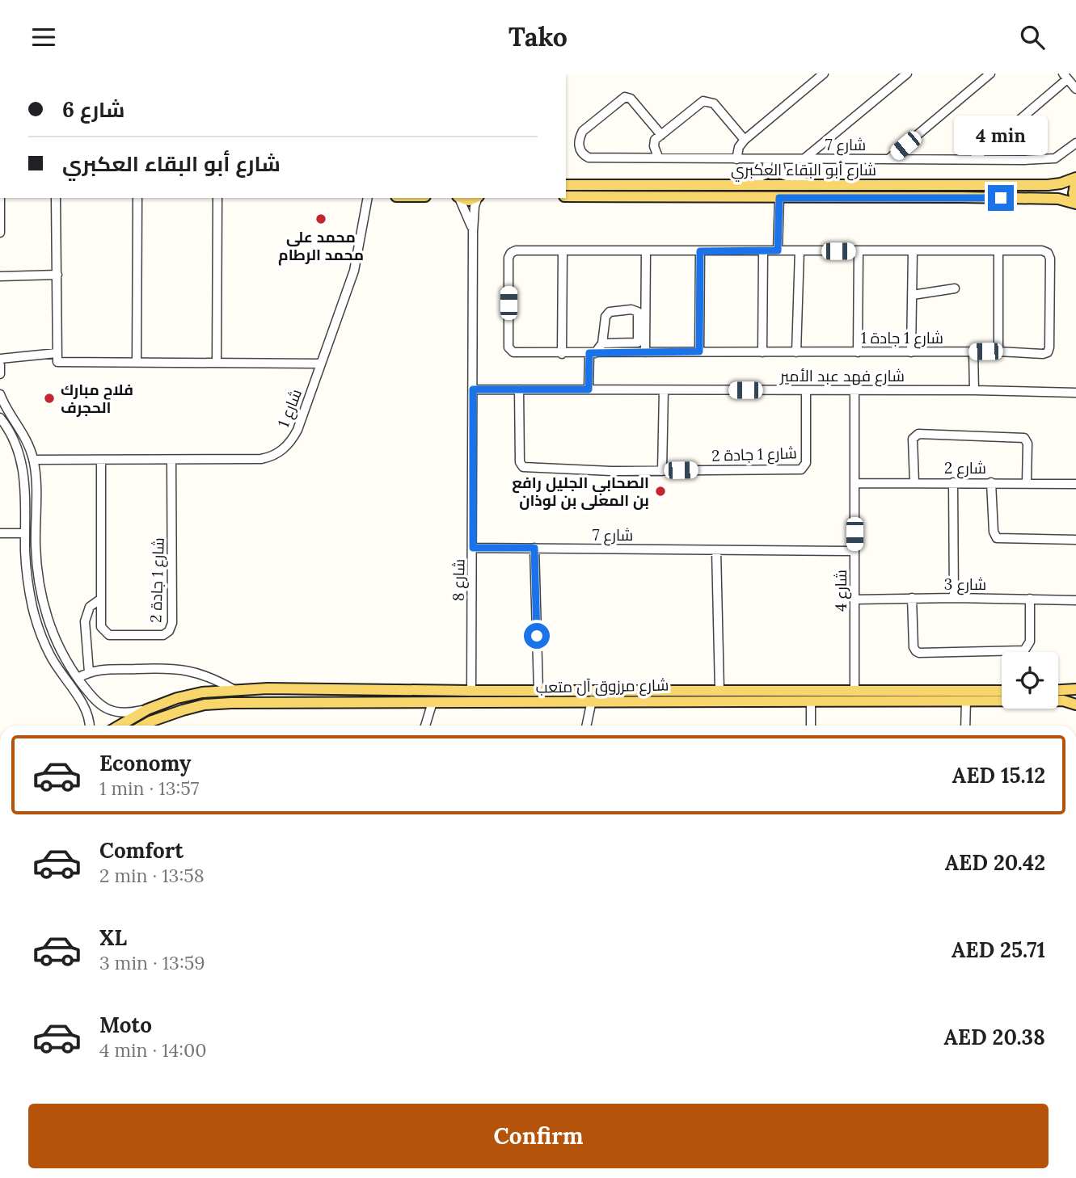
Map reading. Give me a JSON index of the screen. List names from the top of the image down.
{
  "streets": {
    "main road": ["شارع أبو البقاء العكبري", "شارع مرزوق آل متعب"],
    "street": [
      "شارع 7",
      "شارع 1 جادة 1",
      "شارع فهد عبد الأمير",
      "شارع 1",
      "شارع 1 جادة 2",
      "شارع 2",
      "شارع 8",
      "شارع 3",
      "شارع 4"
    ]
  },
  "crossings": [
    ["شارع 7", "شارع 8"],
    ["شارع 7", "شارع 4"],
    ["شارع فهد عبد الأمير", "شارع 1 جادة 2"],
    ["شارع فهد عبد الأمير", "شارع 8"],
    ["شارع فهد عبد الأمير", "شارع 4"],
    ["شارع 1", "شارع 1 جادة 2"],
    ["شارع 2", "شارع 4"],
    ["شارع 8", "شارع مرزوق آل متعب"],
    ["شارع 3", "شارع 4"],
    ["شارع 4", "شارع مرزوق آل متعب"]
  ],
  "places": ["محمد علي محمد الرطام", "فلاح مبارك الحجرف", "الصحابي الجليل رافع بن المعلى بن لوذان"],
  "page": {
    "header": "Tako",
    "banner": ["شارع 6", "شارع أبو البقاء العكبري"],
    "bubble": "4 min",
    "list": [
      {
        "name": "Economy",
        "note": "1 min · 13:57",
        "value": "AED 15.12"
      },
      {
        "name": "Comfort",
        "note": "2 min · 13:58",
        "value": "AED 20.42"
      },
      {
        "name": "XL",
        "note": "3 min · 13:59",
        "value": "AED 25.71"
      },
      {
        "name": "Moto",
        "note": "4 min · 14:00",
        "value": "AED 20.38"
      }
    ],
    "buttons": "Confirm"
  }
}
